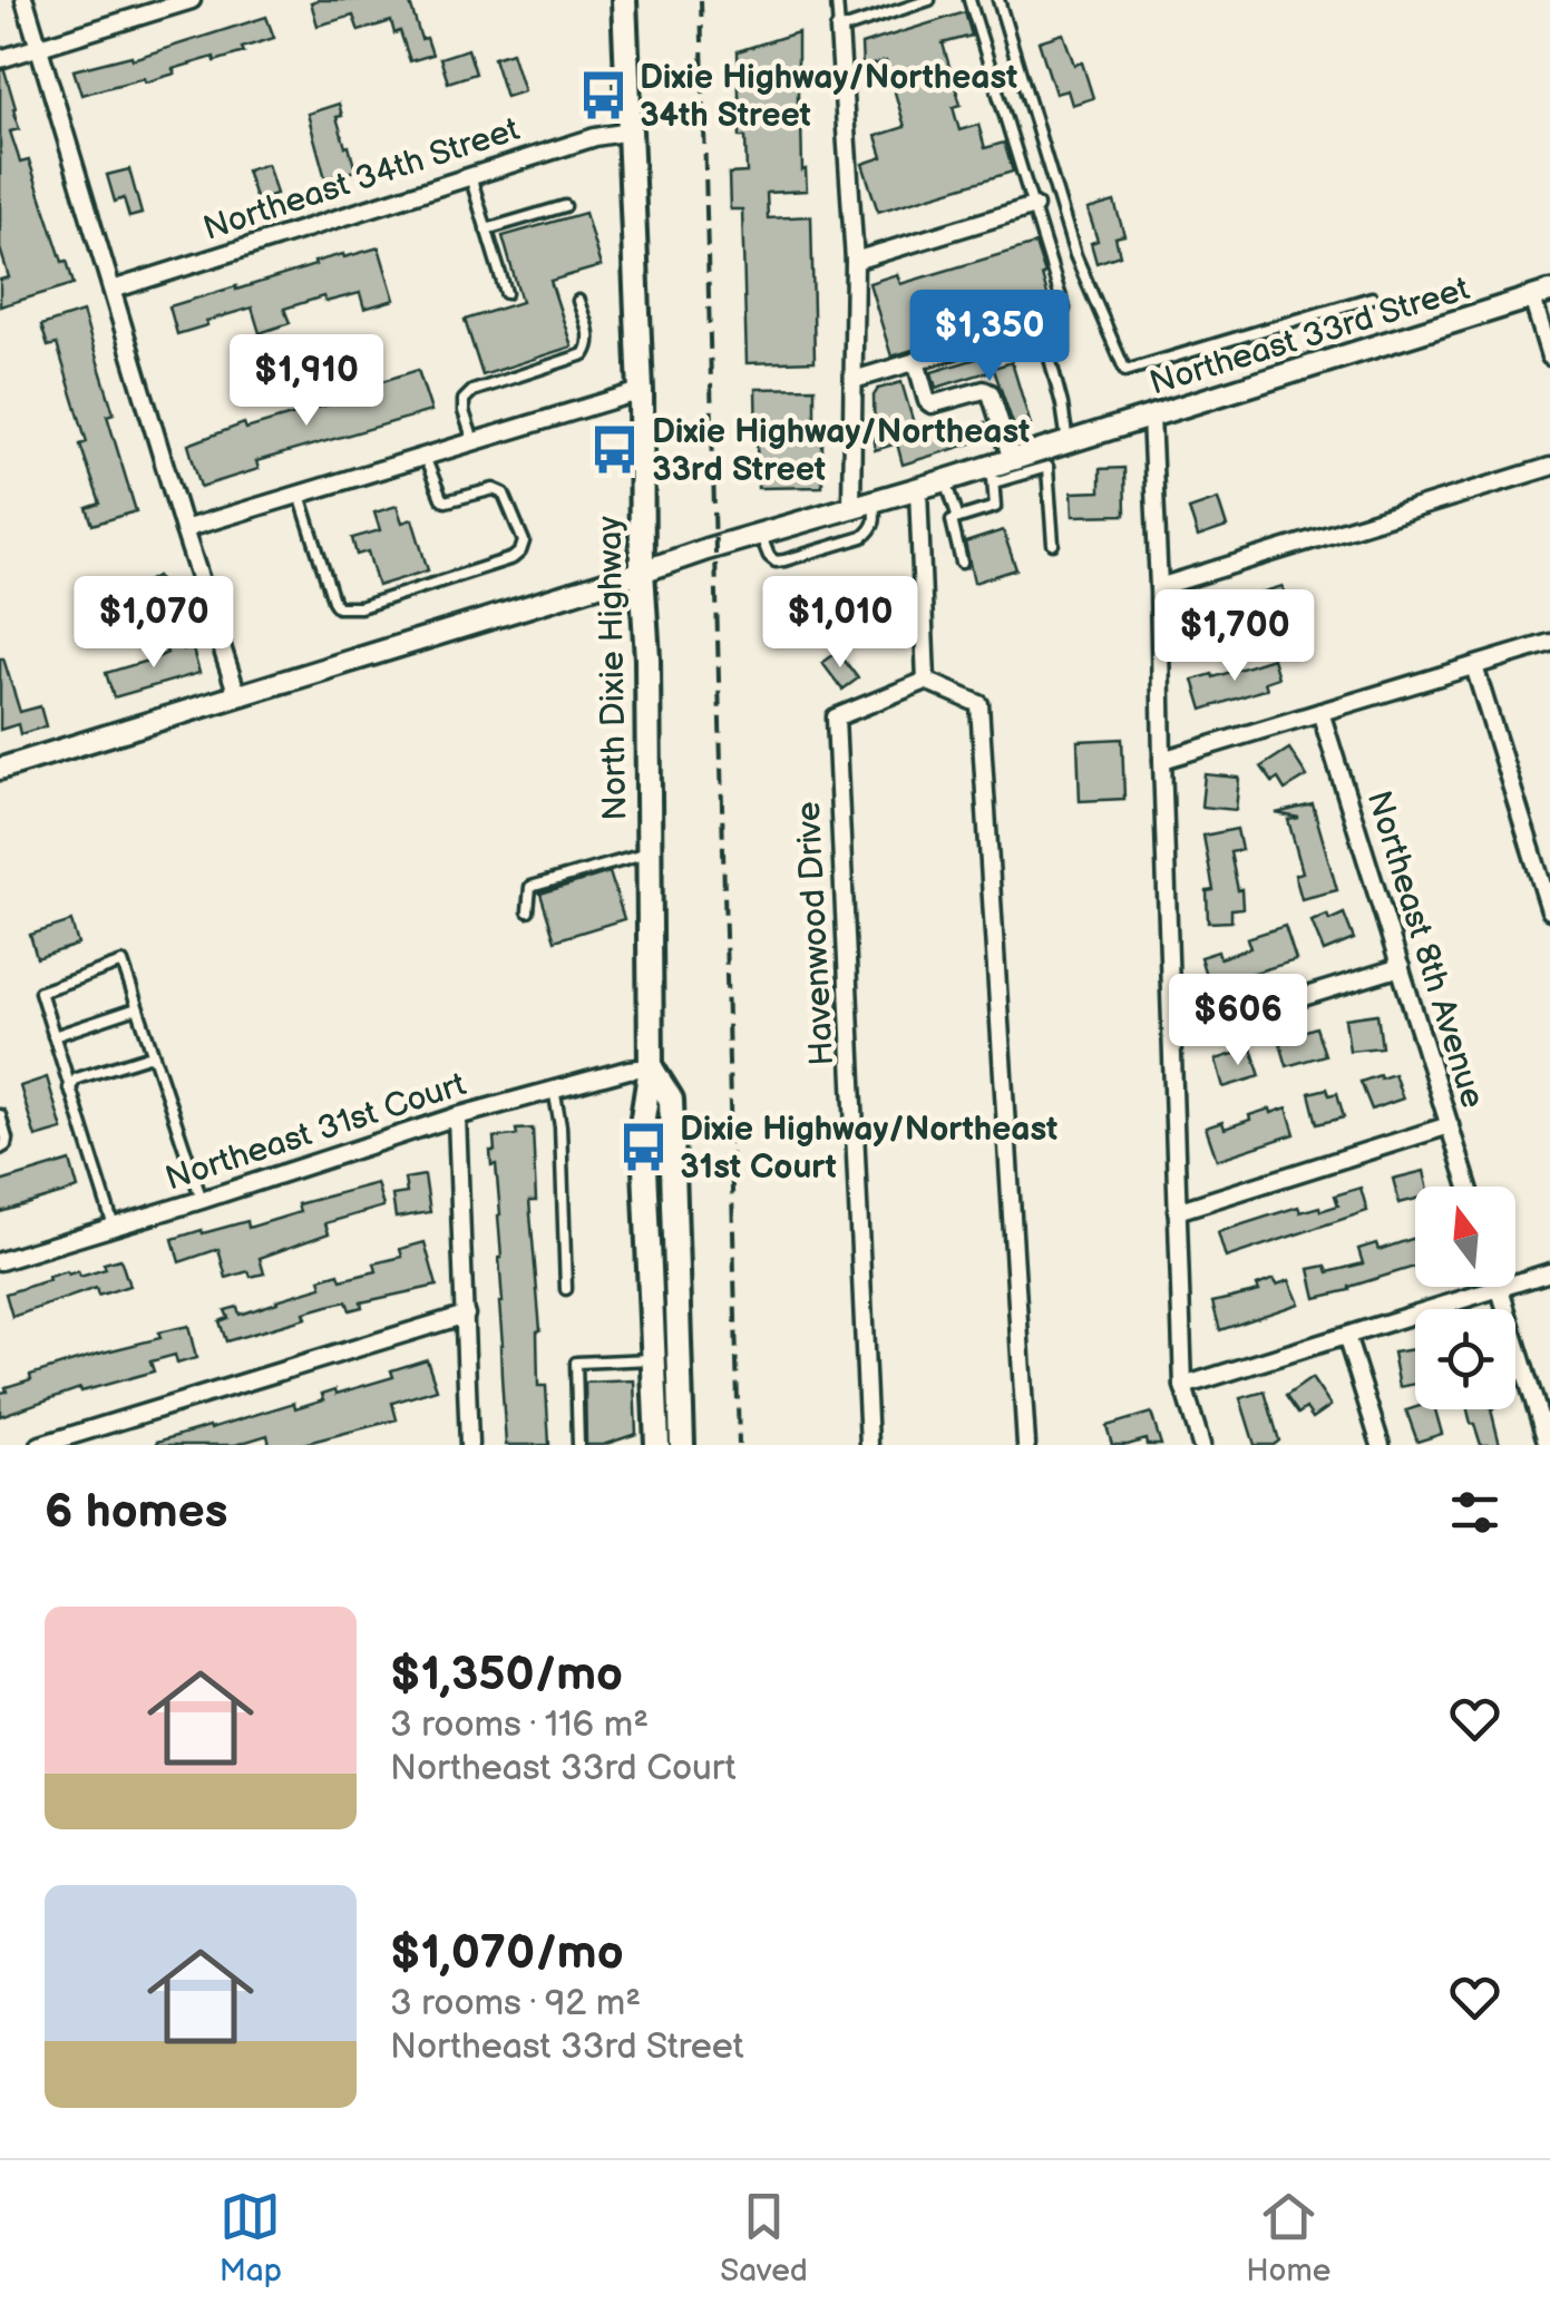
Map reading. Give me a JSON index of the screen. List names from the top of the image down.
{
  "streets": {
    "main road": ["North Dixie Highway"],
    "street": [
      "Northeast 34th Street",
      "Northeast 33rd Street",
      "Havenwood Drive",
      "Northeast 8th Avenue",
      "Northeast 31st Court"
    ]
  },
  "crossings": [
    ["Northeast 34th Street", "North Dixie Highway"],
    ["Northeast 33rd Street", "North Dixie Highway"],
    ["North Dixie Highway", "Northeast 31st Court"]
  ],
  "places": {
    "bus stop": ["Dixie Highway/Northeast 34th Street", "Dixie Highway/Northeast 33rd Street", "Dixie Highway/Northeast 31st Court"]
  },
  "north": "top",
  "page": {
    "price": [
      "$1,350",
      "$1,910",
      "$1,070",
      "$1,010",
      "$1,700",
      "$606"
    ],
    "heading": "6 homes",
    "list": [
      {
        "name": "$1,350/mo",
        "note": "3 rooms · 116 m² · Northeast 33rd Court"
      },
      {
        "name": "$1,070/mo",
        "note": "3 rooms · 92 m² · Northeast 33rd Street"
      }
    ],
    "tabs": ["Map", "Saved", "Home"]
  }
}
